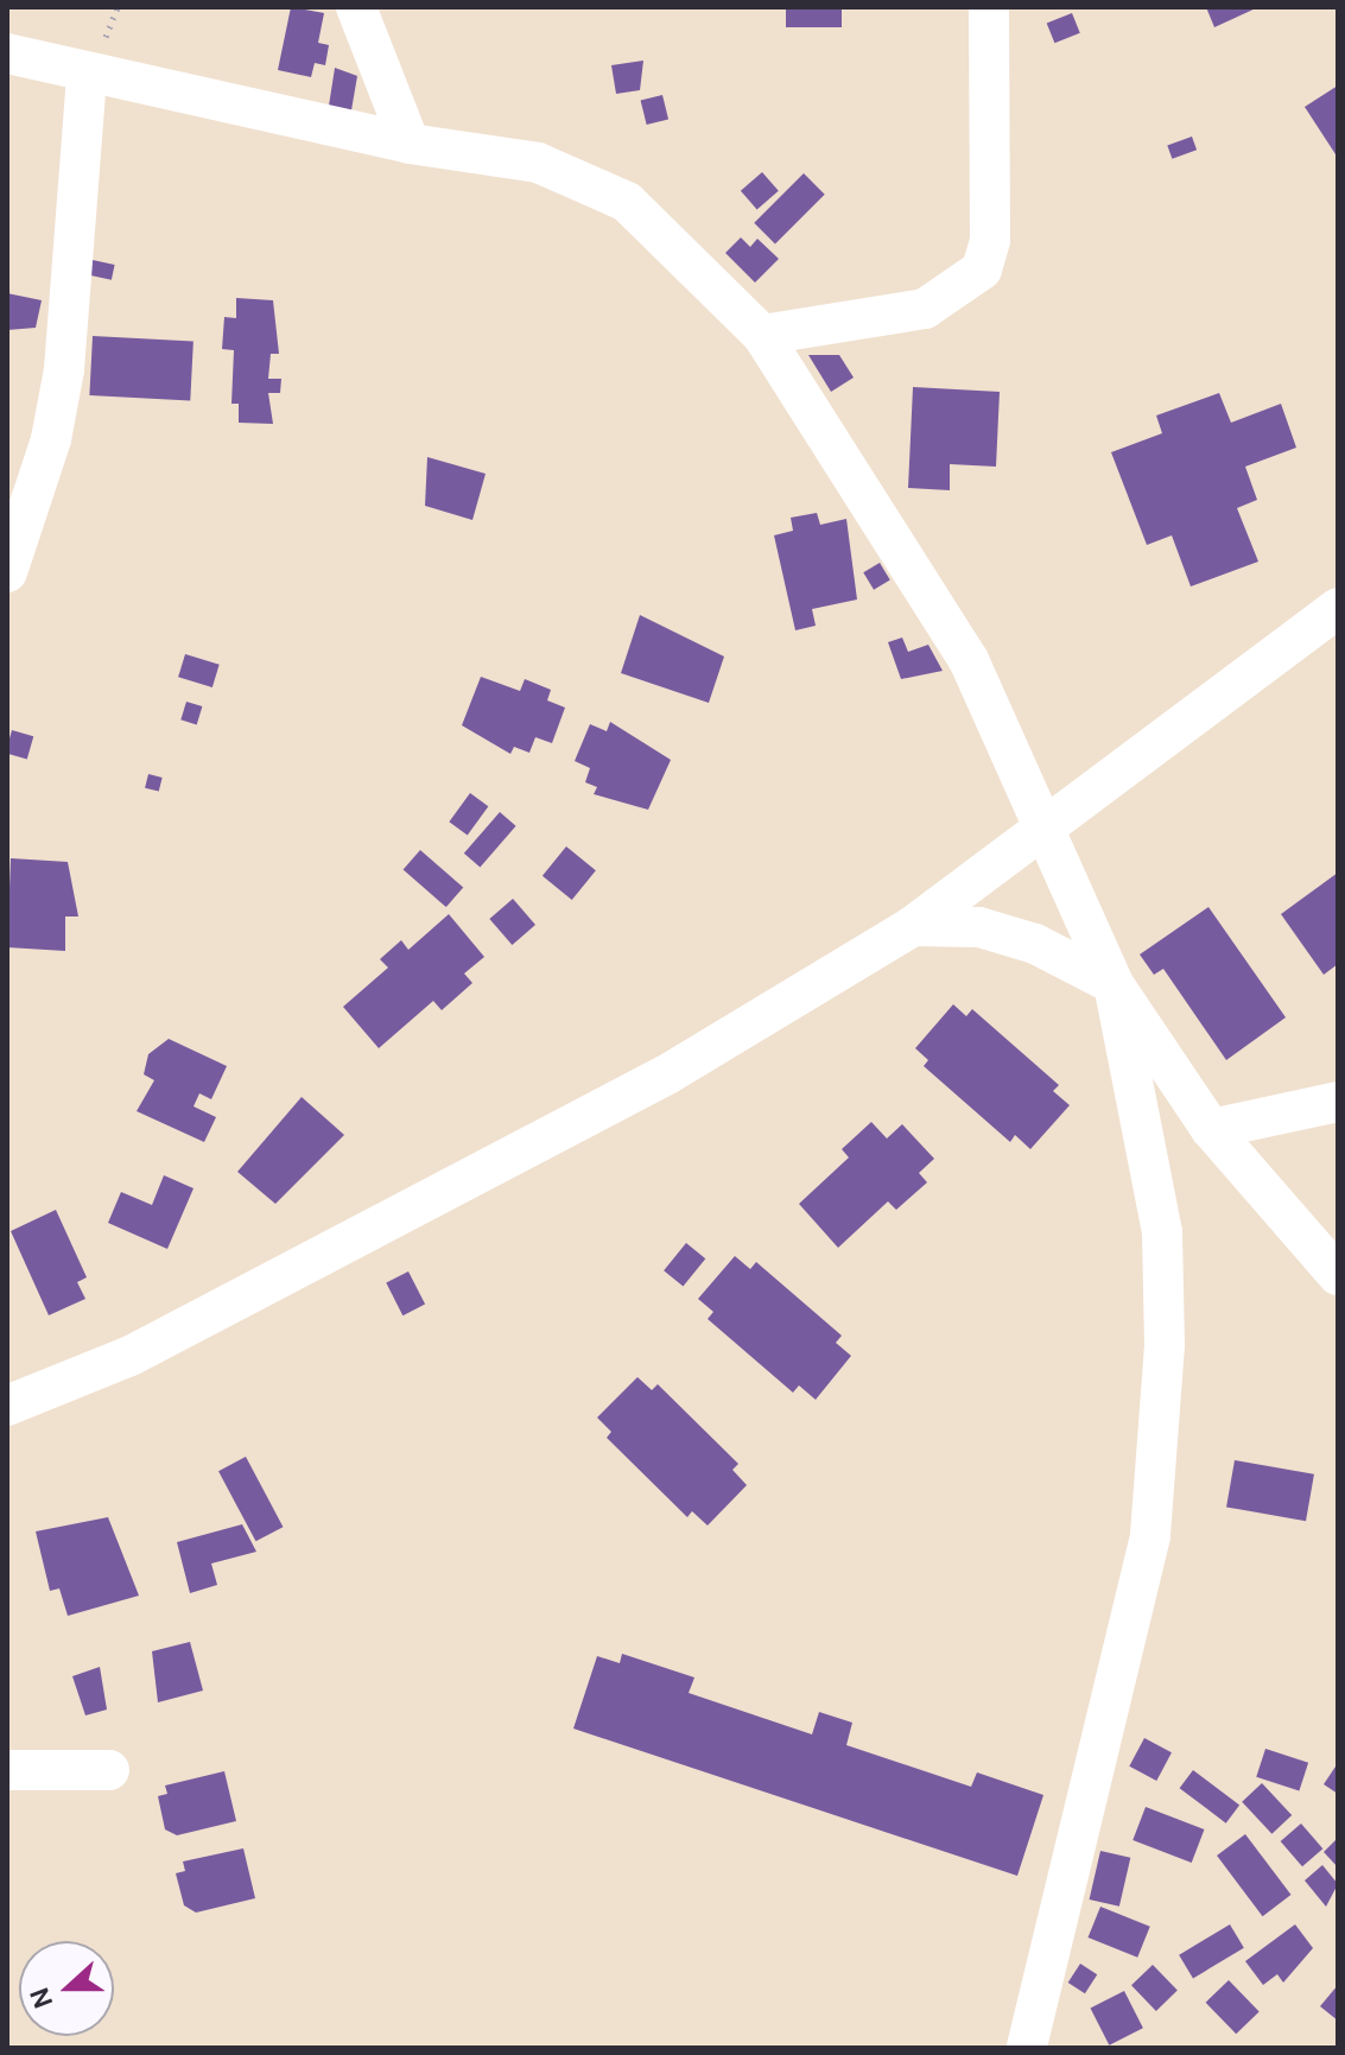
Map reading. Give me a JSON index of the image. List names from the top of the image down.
{
  "north": "left"
}
